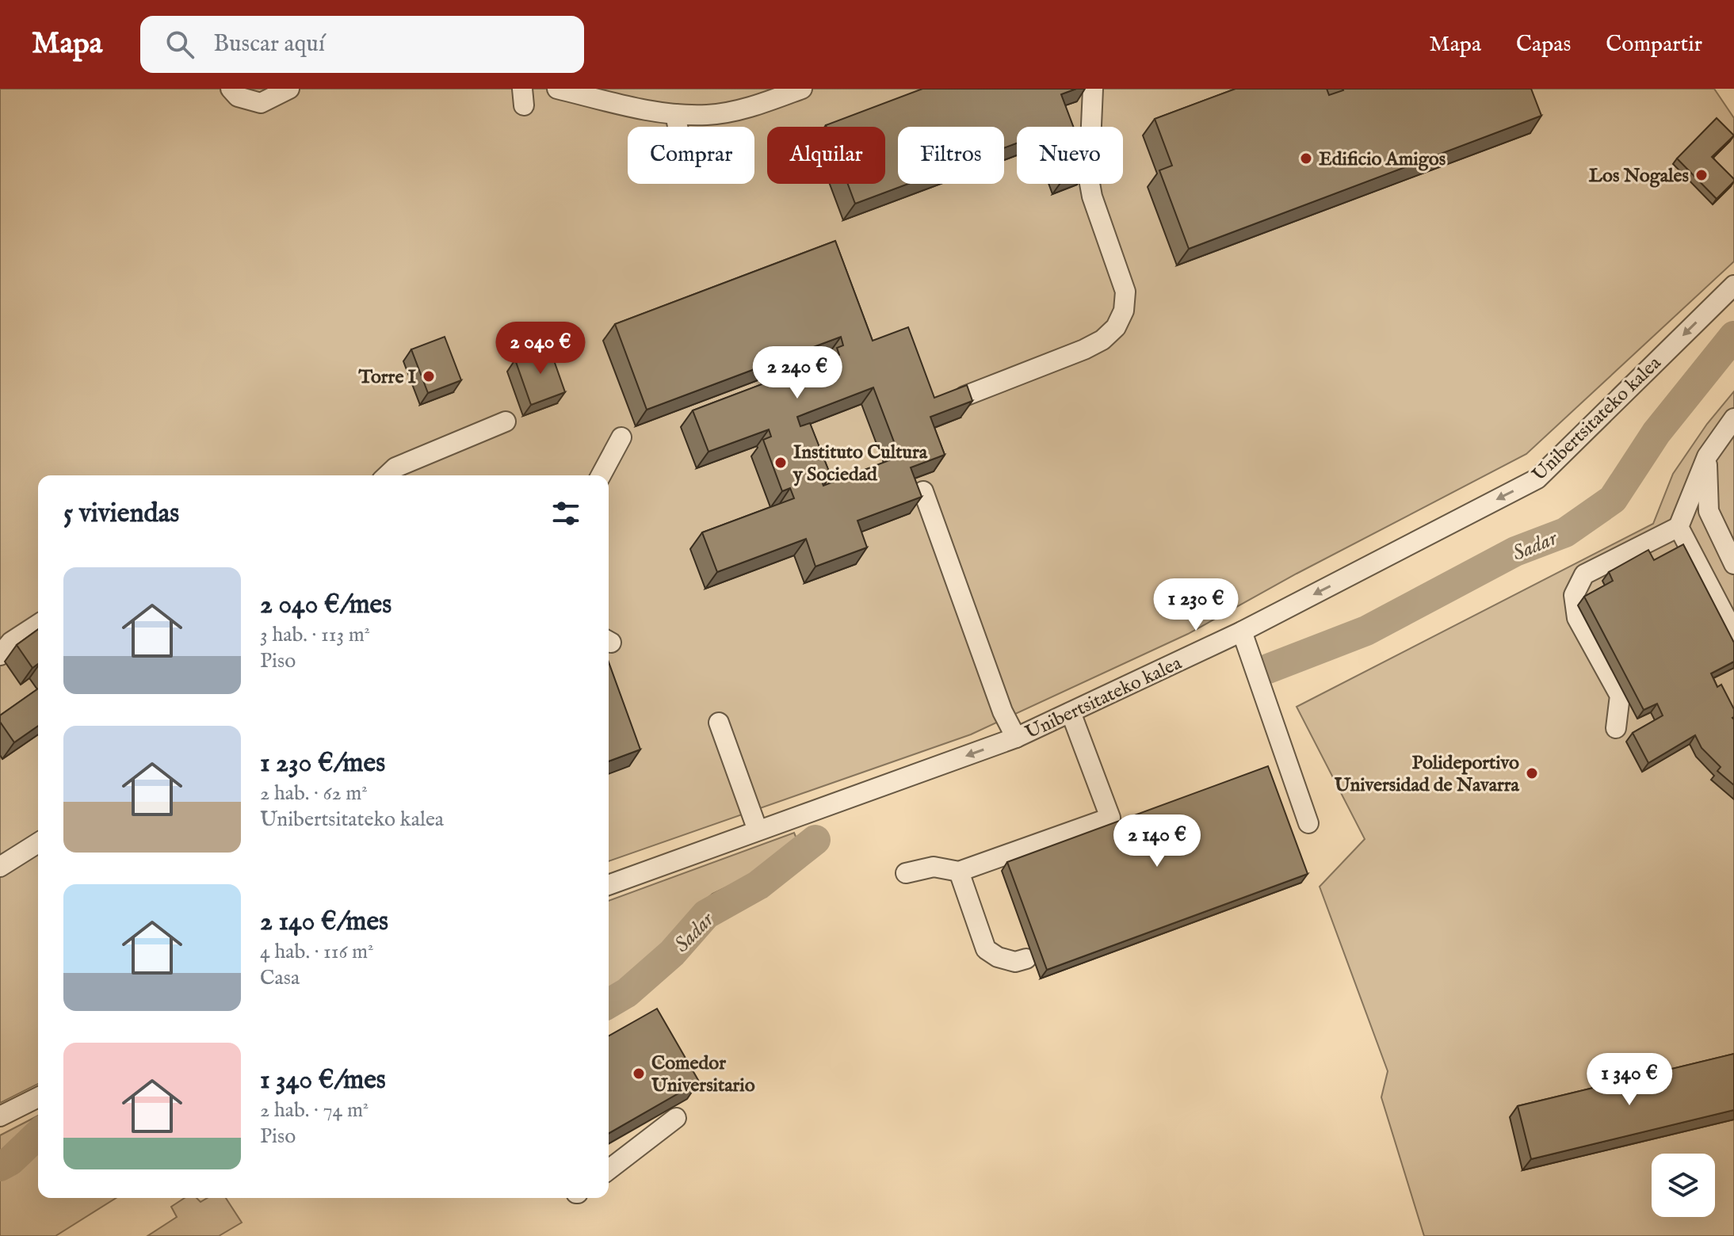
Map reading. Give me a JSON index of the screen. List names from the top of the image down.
{
  "streets": {
    "street": ["Unibertsitateko kalea"]
  },
  "one_way": ["Unibertsitateko kalea"],
  "water": ["Sadar"],
  "places": [
    "Edificio Amigos",
    "Los Nogales",
    "Torre I",
    "Instituto Cultura y Sociedad",
    "Polideportivo Universidad de Navarra",
    "Comedor Universitario"
  ],
  "page": {
    "header": "Mapa",
    "search": "Buscar aquí",
    "nav": ["Mapa", "Capas", "Compartir"],
    "chip": [
      "Comprar",
      "Alquilar",
      "Filtros",
      "Nuevo"
    ],
    "price": [
      "2 040 €",
      "2 240 €",
      "1 230 €",
      "2 140 €",
      "1 340 €"
    ],
    "heading": "5 viviendas",
    "list": [
      {
        "name": "2 040 €/mes",
        "note": "3 hab. · 113 m² · Piso"
      },
      {
        "name": "1 230 €/mes",
        "note": "2 hab. · 62 m² · Unibertsitateko kalea"
      },
      {
        "name": "2 140 €/mes",
        "note": "4 hab. · 116 m² · Casa"
      },
      {
        "name": "1 340 €/mes",
        "note": "2 hab. · 74 m² · Piso"
      }
    ]
  }
}
